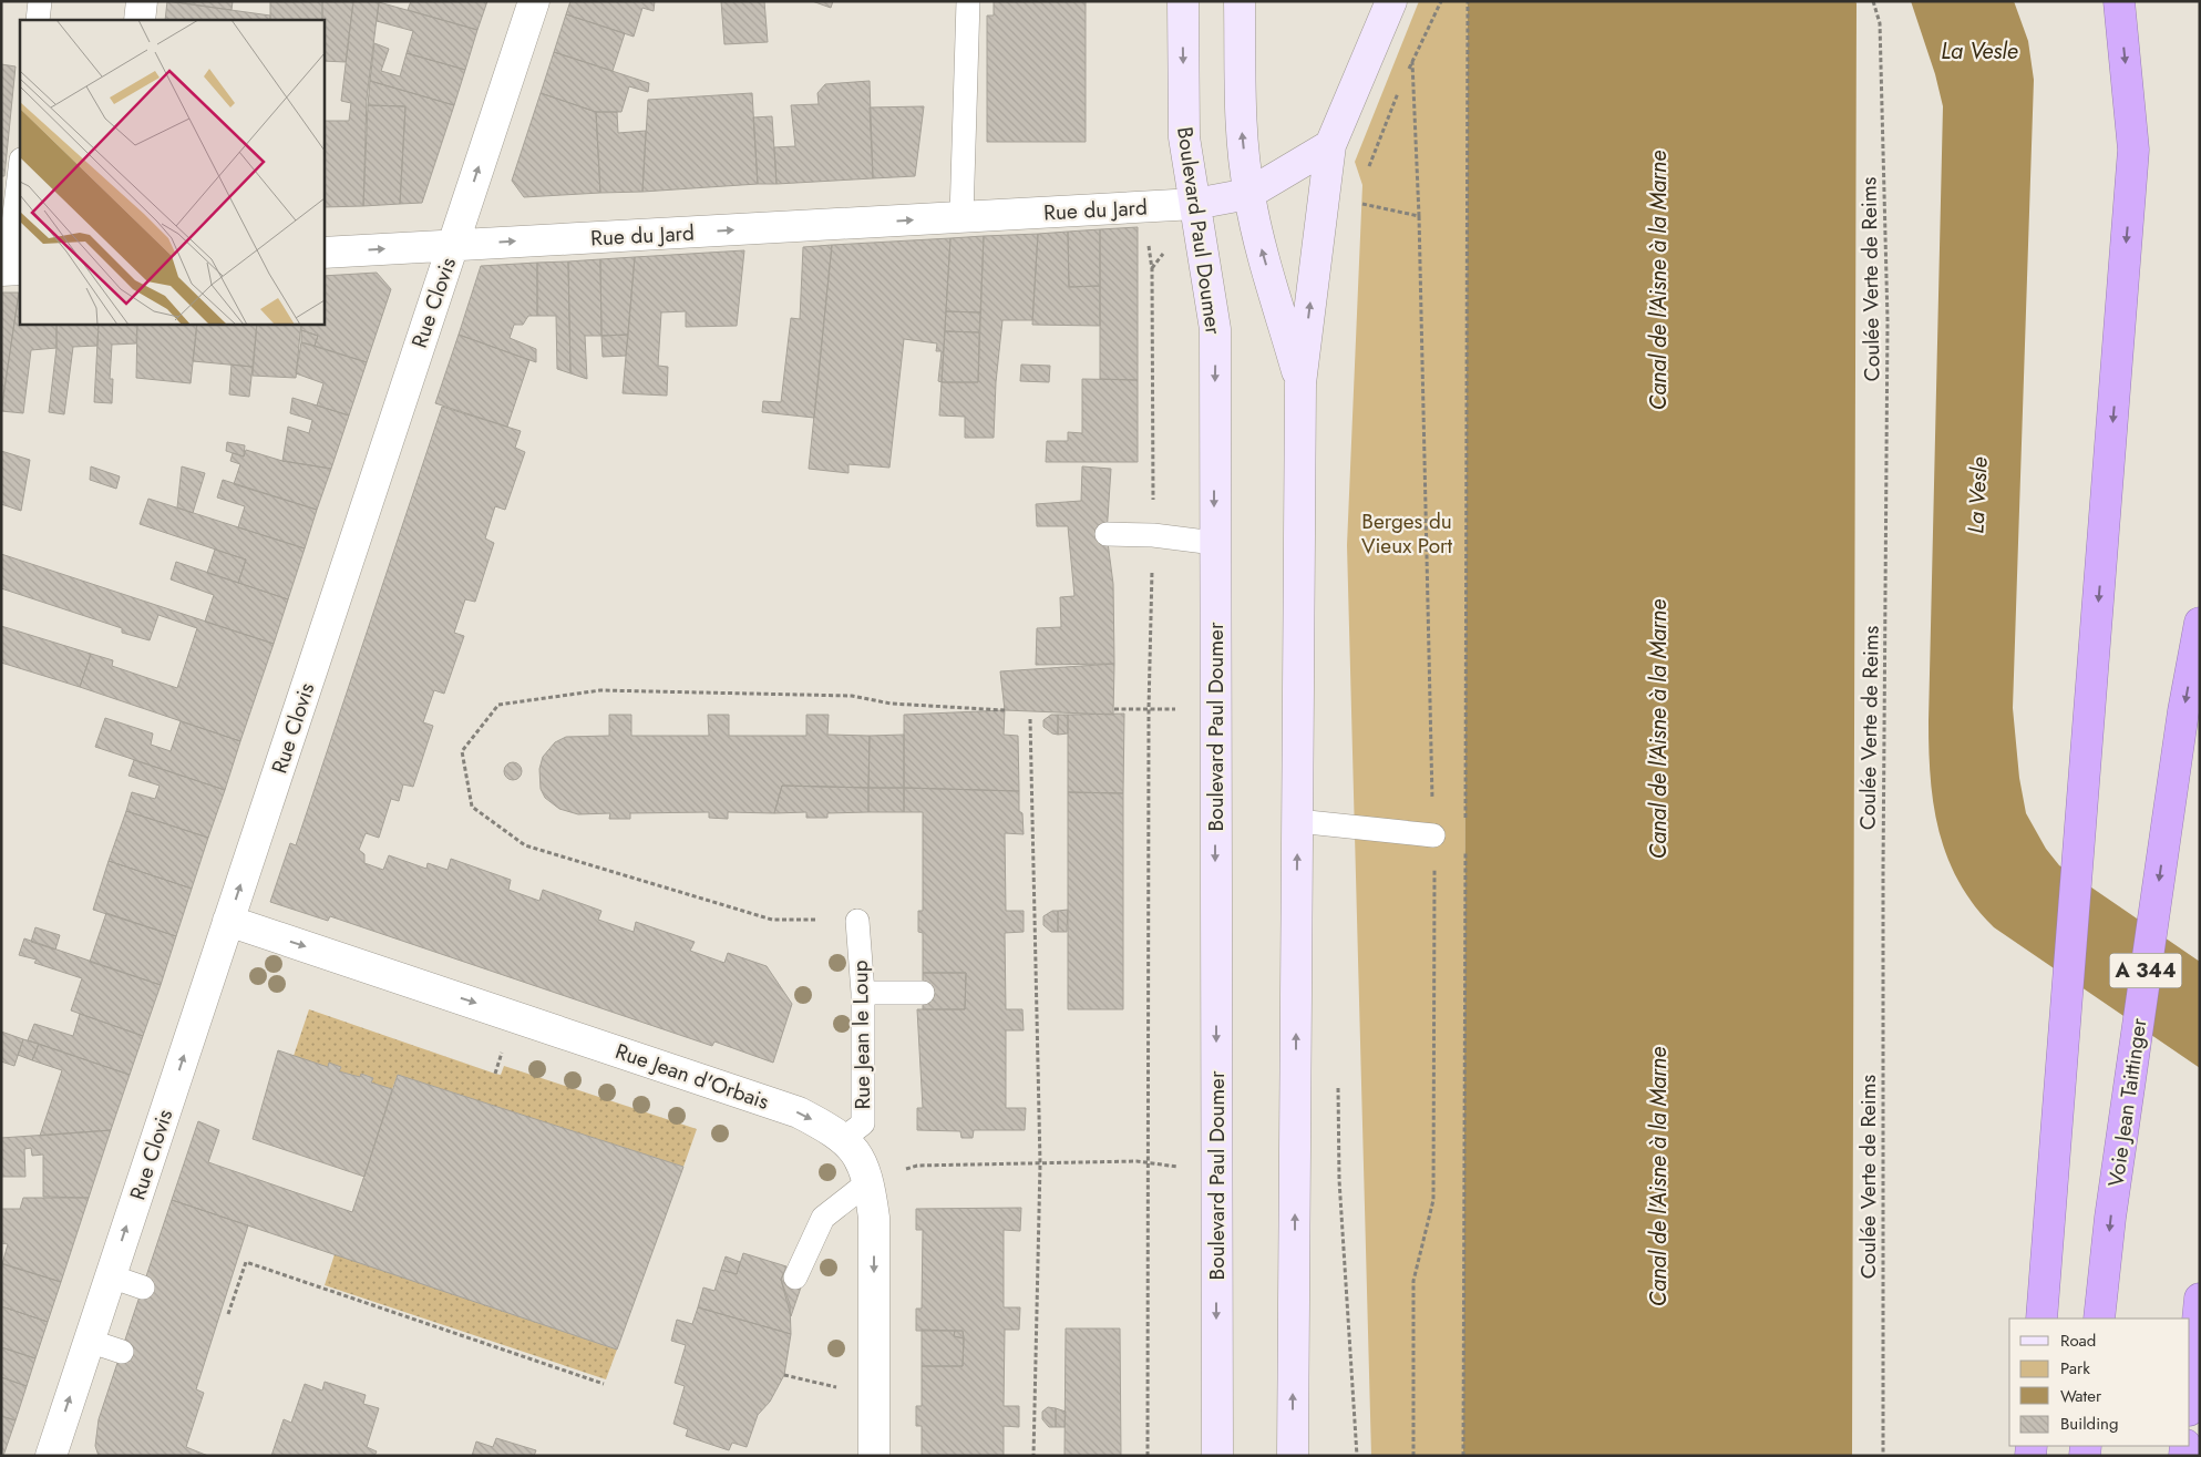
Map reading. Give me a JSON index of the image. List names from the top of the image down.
{
  "streets": {
    "highway": ["A 344", "Voie Jean Taittinger"],
    "main road": ["Boulevard Paul Doumer"],
    "street": ["Rue du Jard", "Rue Clovis", "Rue Jean d'Orbais"],
    "lane": ["Rue Jean le Loup"],
    "path": ["Coulée Verte de Reims"]
  },
  "crossings": [
    ["Rue du Jard", "Boulevard Paul Doumer"],
    ["Rue du Jard", "Rue Clovis"],
    ["Rue Clovis", "Rue Jean d'Orbais"],
    ["Rue Jean le Loup", "Rue Jean d'Orbais"]
  ],
  "one_way": ["Rue du Jard", "Rue Clovis", "Rue Jean d'Orbais"],
  "water": ["La Vesle", "Canal de l'Aisne à la Marne"],
  "parks": ["Berges du Vieux Port"],
  "legend": [
    "Road",
    "Park",
    "Water",
    "Building"
  ]
}
